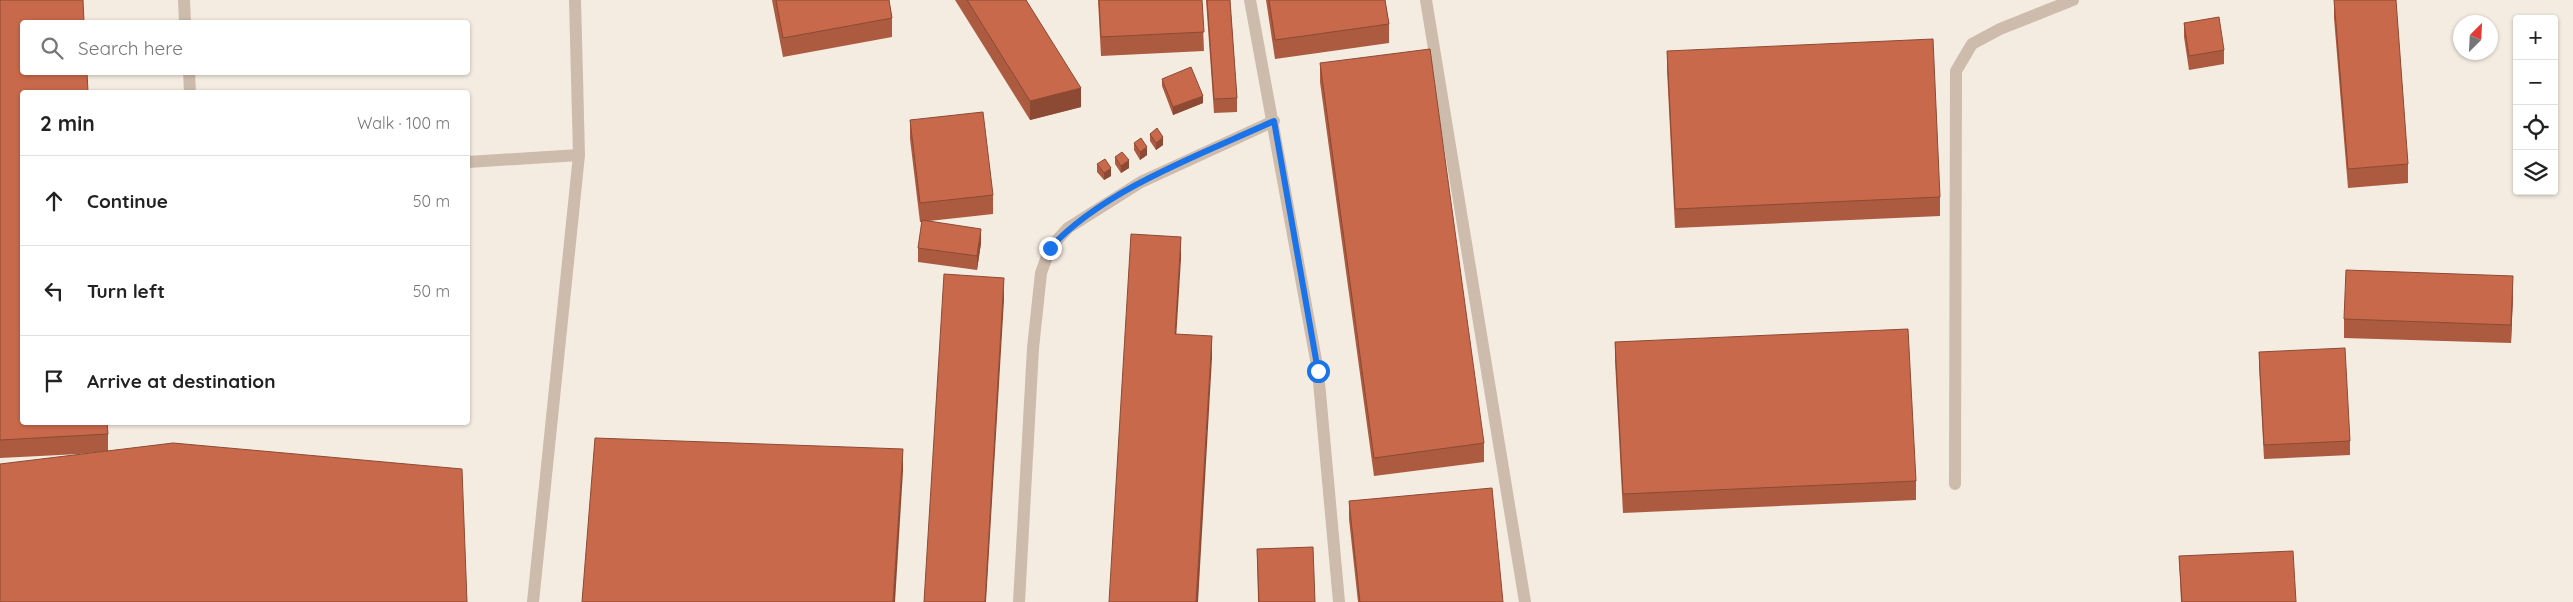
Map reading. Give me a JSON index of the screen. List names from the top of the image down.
{
  "north": "top right",
  "page": {
    "map_buttons": ["+", "−"],
    "search": "Search here",
    "heading": ["2 min", "Walk · 100 m"],
    "list": [
      ["Continue", "50 m"],
      ["Turn left", "50 m"],
      "Arrive at destination"
    ]
  }
}
